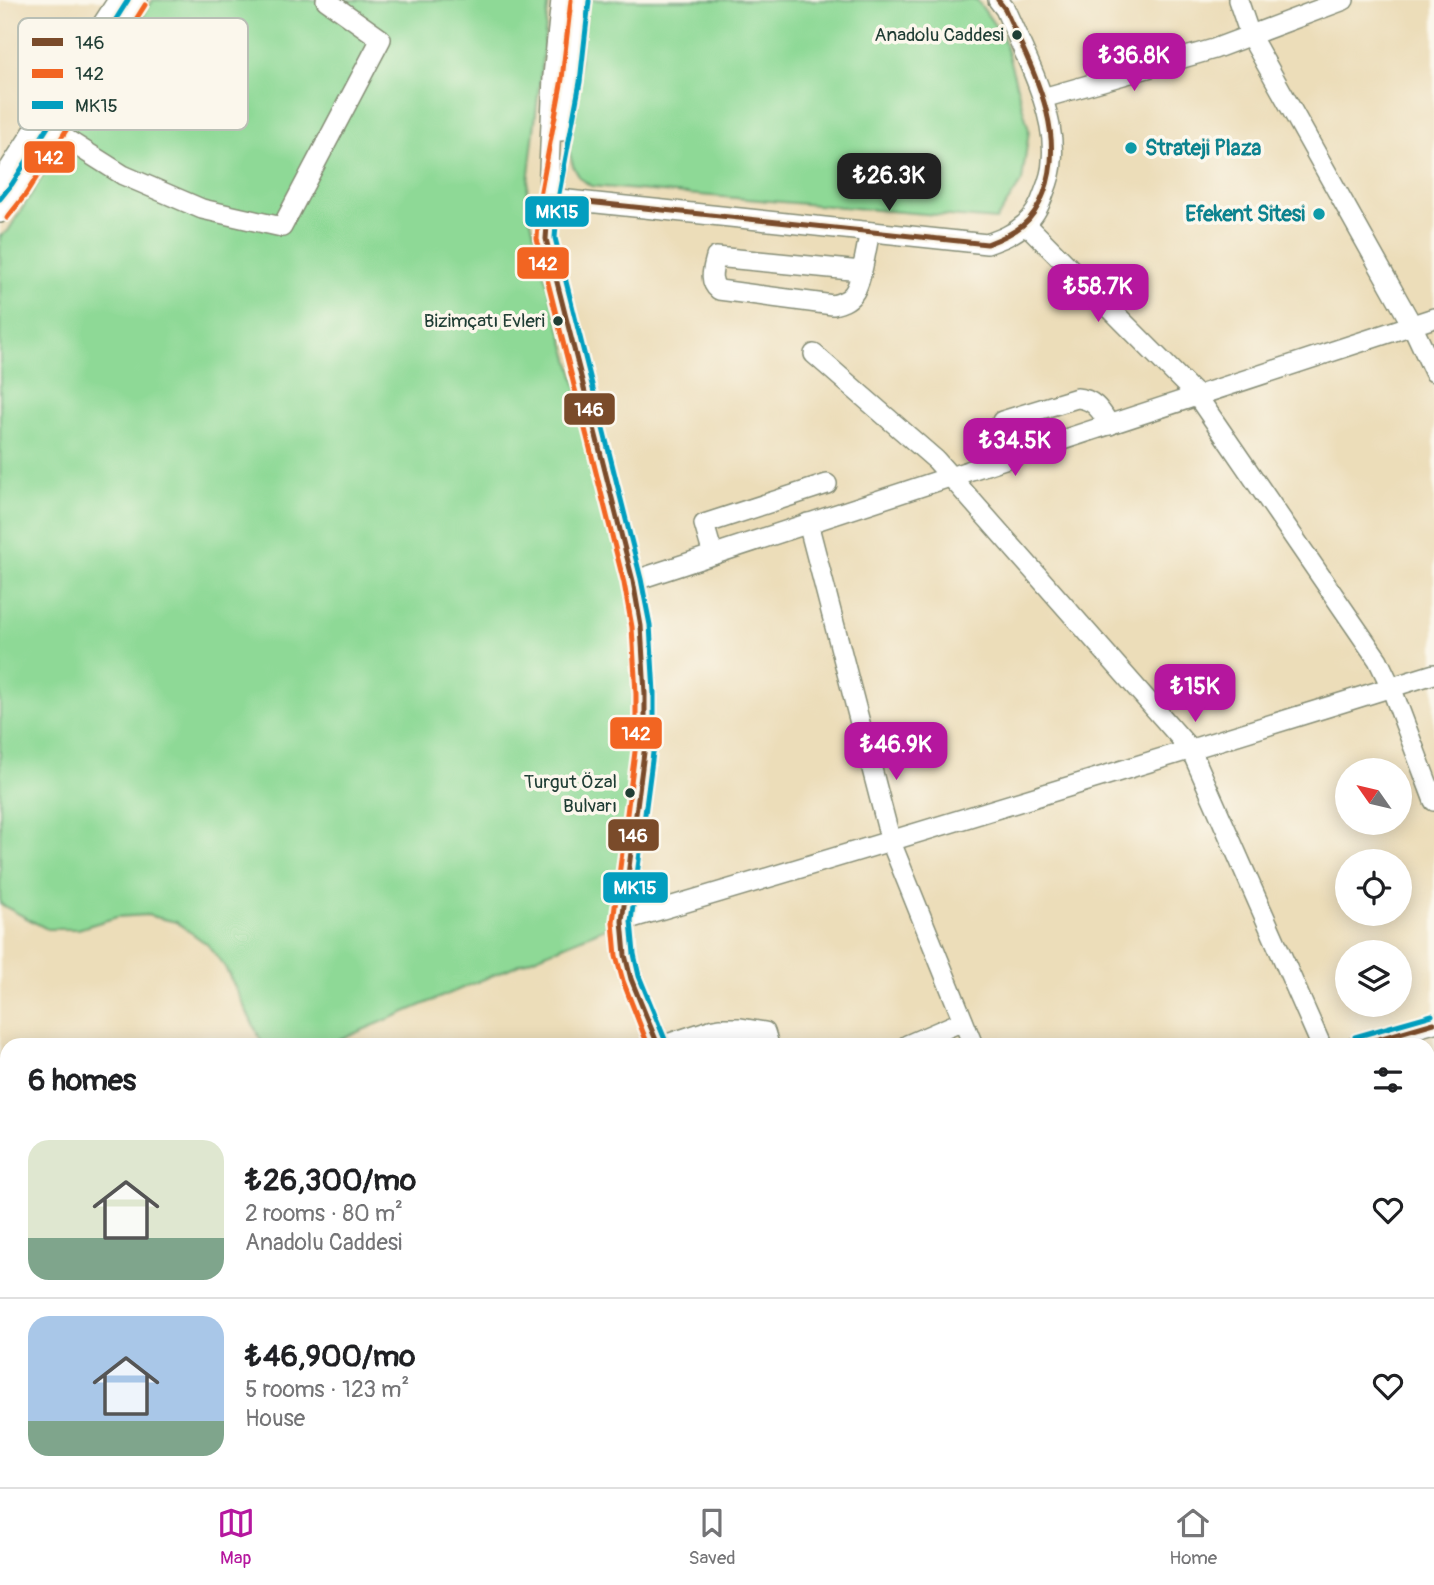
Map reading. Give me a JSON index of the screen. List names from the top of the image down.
{
  "places": [
    "Anadolu Caddesi",
    "Strateji Plaza",
    "Efekent Sitesi",
    "Bizimçatı Evleri",
    "Turgut Özal Bulvarı"
  ],
  "lines": ["transit line 146", "transit line 142", "transit line MK15"],
  "legend": ["146", "142", "MK15"],
  "north": "top left",
  "page": {
    "price": [
      "₺36.8K",
      "₺26.3K",
      "₺58.7K",
      "₺34.5K",
      "₺15K",
      "₺46.9K"
    ],
    "heading": "6 homes",
    "list": [
      {
        "name": "₺26,300/mo",
        "note": "2 rooms · 80 m² · Anadolu Caddesi"
      },
      {
        "name": "₺46,900/mo",
        "note": "5 rooms · 123 m² · House"
      }
    ],
    "tabs": ["Map", "Saved", "Home"]
  }
}
